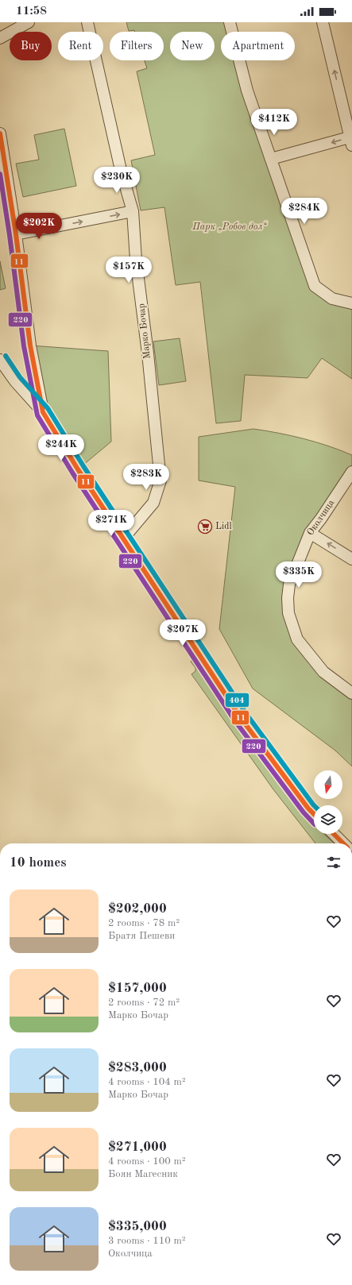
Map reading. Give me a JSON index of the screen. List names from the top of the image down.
{
  "streets": {
    "street": ["Марко Бочар", "Околчица"]
  },
  "parks": ["Парк „Робов дол“"],
  "places": {
    "supermarket": ["Lidl"]
  },
  "lines": ["transit line 11", "transit line 220", "transit line 404"],
  "north": "bottom",
  "page": {
    "status": "11:58",
    "chip": [
      "Buy",
      "Rent",
      "Filters",
      "New",
      "Apartment"
    ],
    "price": [
      "$412K",
      "$230K",
      "$284K",
      "$202K",
      "$157K",
      "$244K",
      "$283K",
      "$271K",
      "$335K",
      "$207K"
    ],
    "heading": "10 homes",
    "list": [
      {
        "name": "$202,000",
        "note": "2 rooms · 78 m² · Братя Пешеви"
      },
      {
        "name": "$157,000",
        "note": "2 rooms · 72 m² · Марко Бочар"
      },
      {
        "name": "$283,000",
        "note": "4 rooms · 104 m² · Марко Бочар"
      },
      {
        "name": "$271,000",
        "note": "4 rooms · 100 m² · Боян Магесник"
      },
      {
        "name": "$335,000",
        "note": "3 rooms · 110 m² · Околчица"
      }
    ]
  }
}
